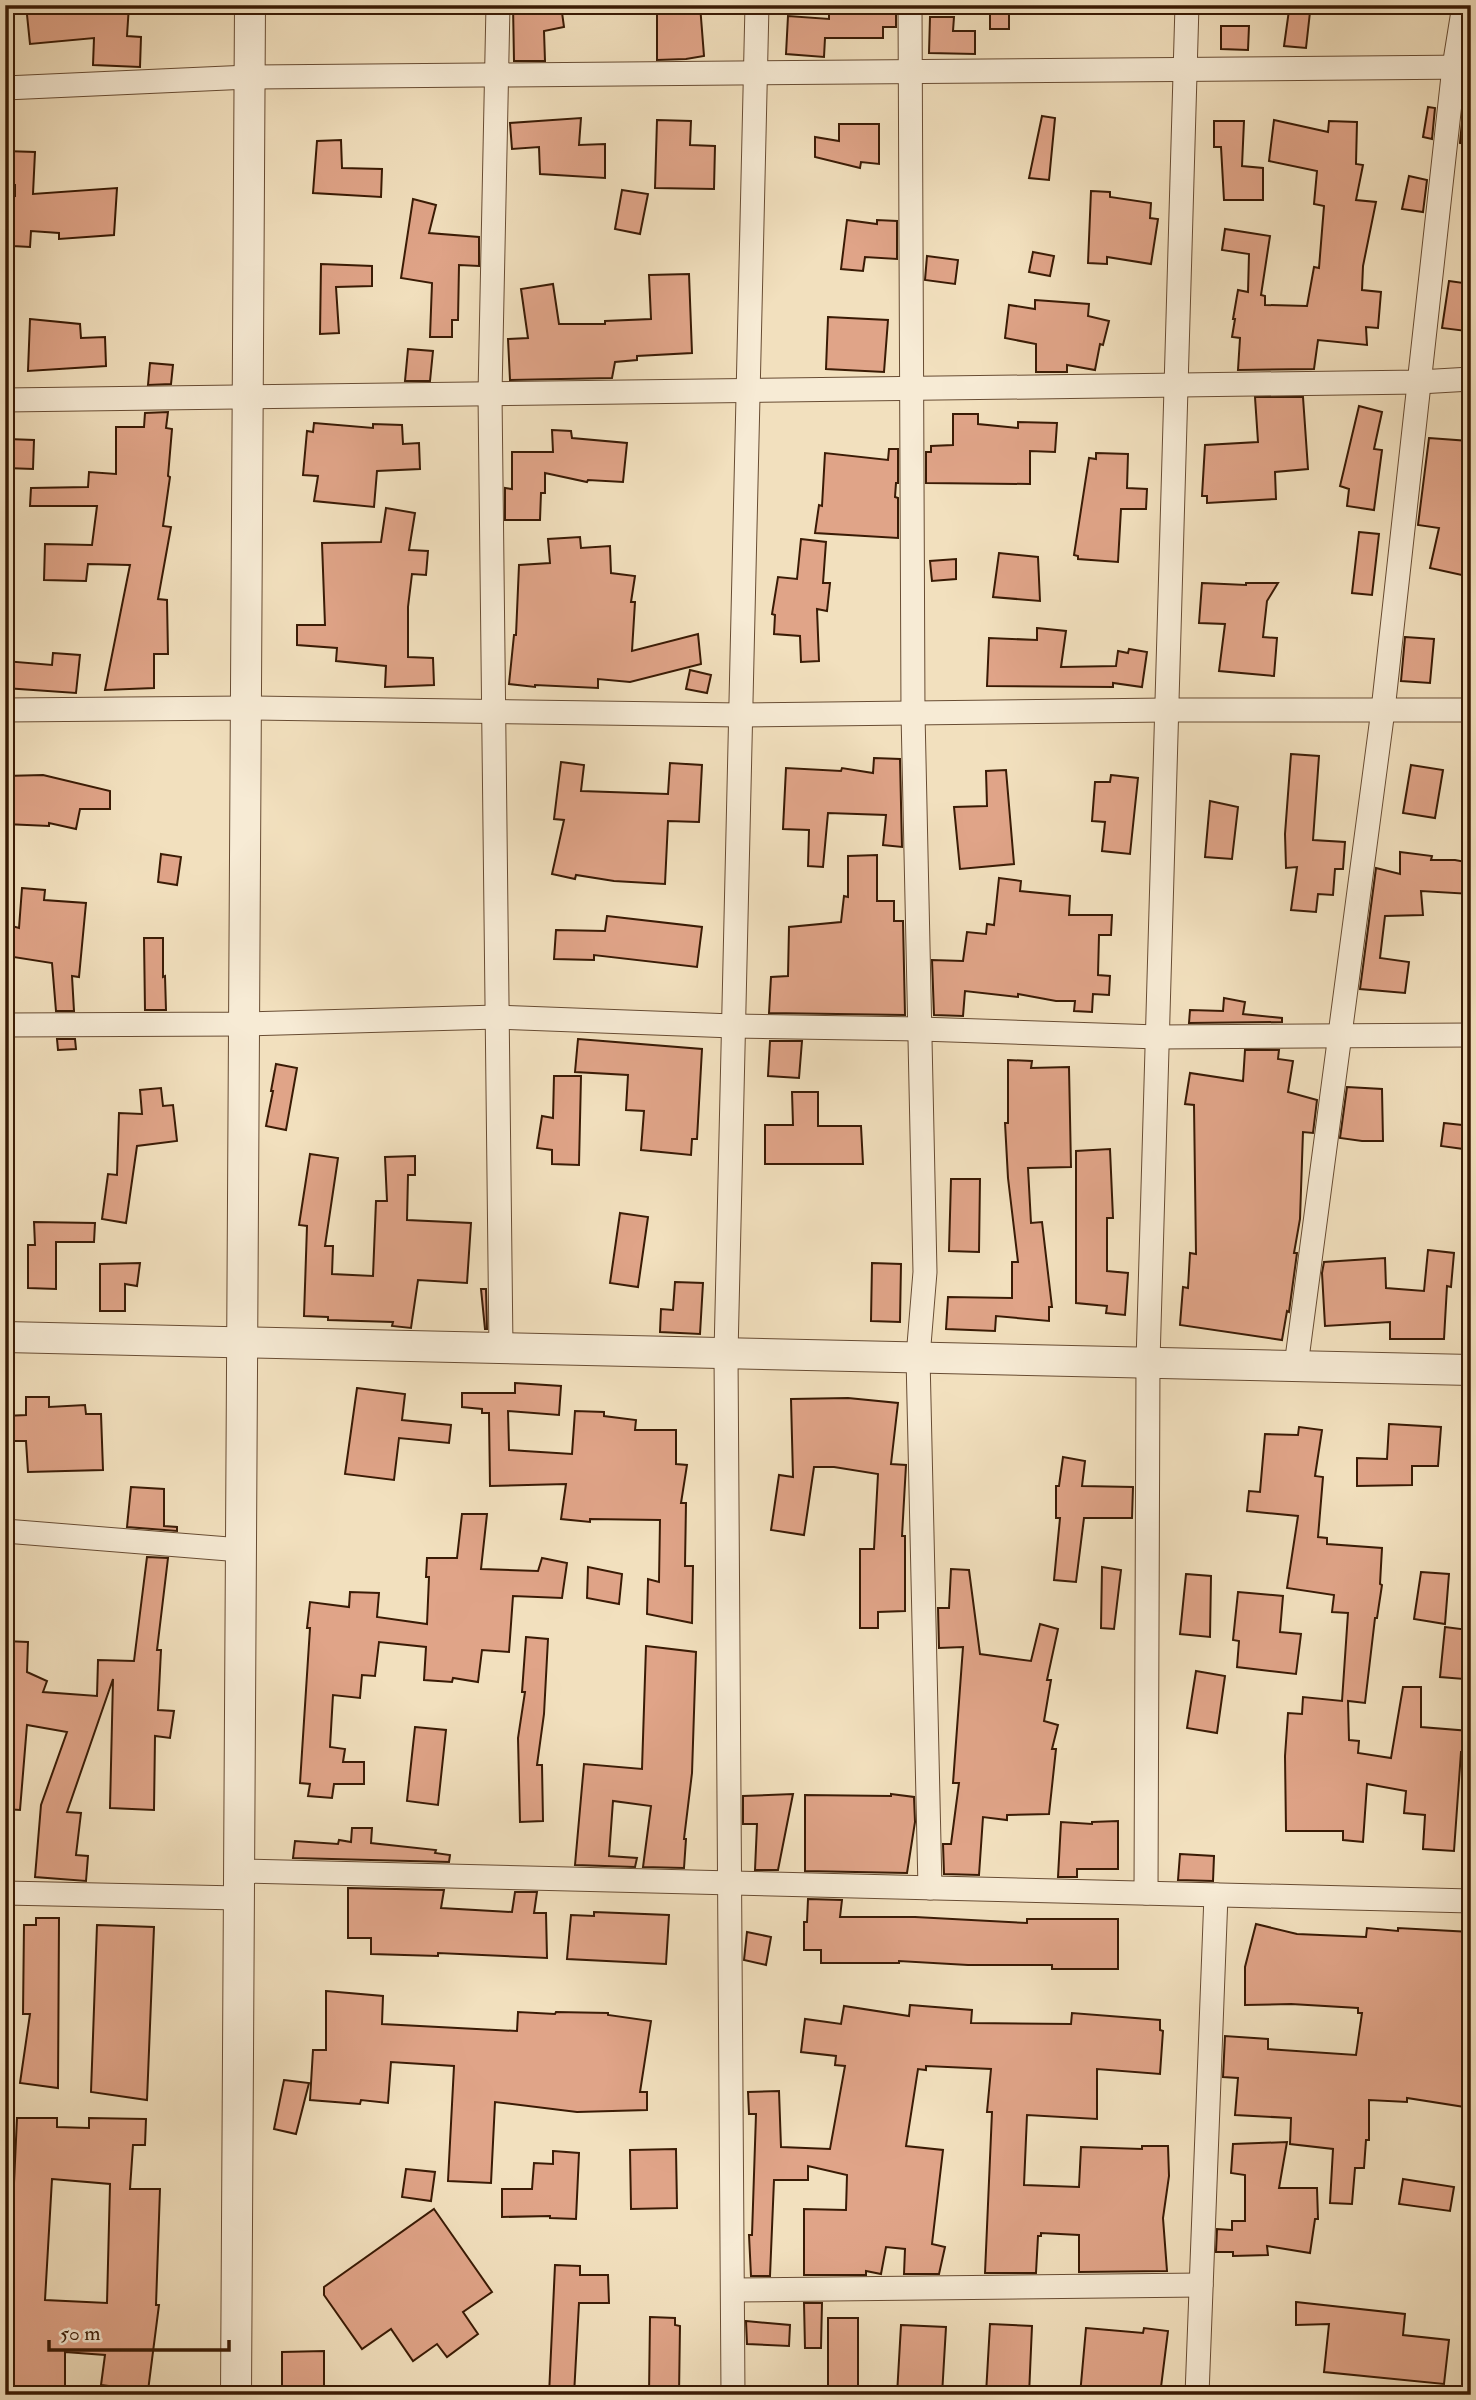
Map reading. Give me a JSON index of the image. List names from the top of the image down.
{
  "scale_bar": "50 m"
}
